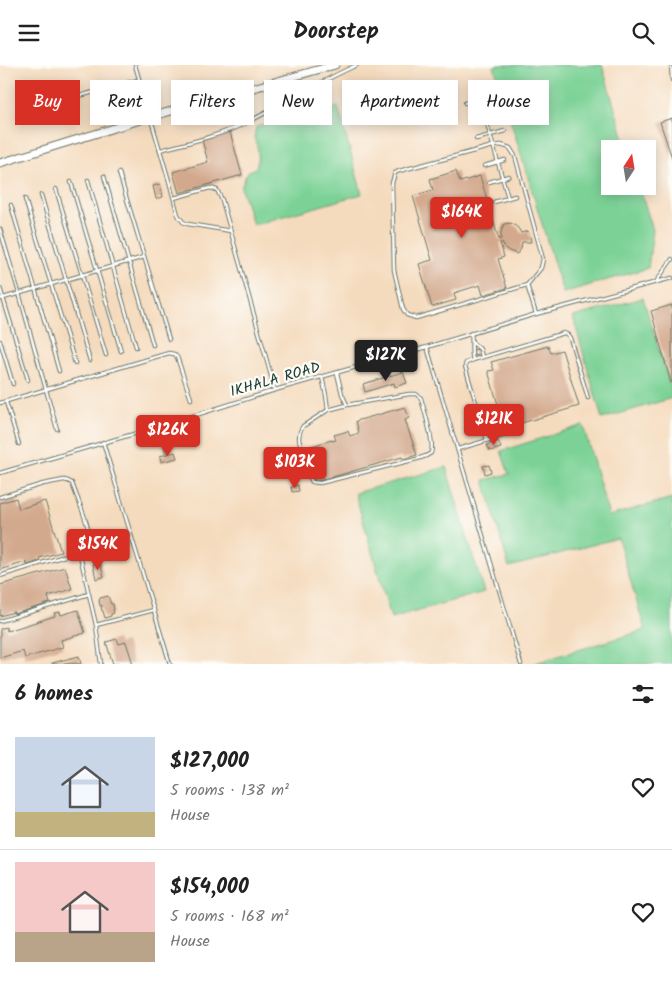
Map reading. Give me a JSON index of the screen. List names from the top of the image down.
{
  "streets": {
    "lane": ["IKHALA ROAD"]
  },
  "north": "top",
  "page": {
    "header": "Doorstep",
    "chip": [
      "Buy",
      "Rent",
      "Filters",
      "New",
      "Apartment",
      "House"
    ],
    "price": [
      "$164K",
      "$127K",
      "$121K",
      "$126K",
      "$103K",
      "$154K"
    ],
    "heading": "6 homes",
    "list": [
      {
        "name": "$127,000",
        "note": "5 rooms · 138 m² · House"
      },
      {
        "name": "$154,000",
        "note": "5 rooms · 168 m² · House"
      }
    ]
  }
}
